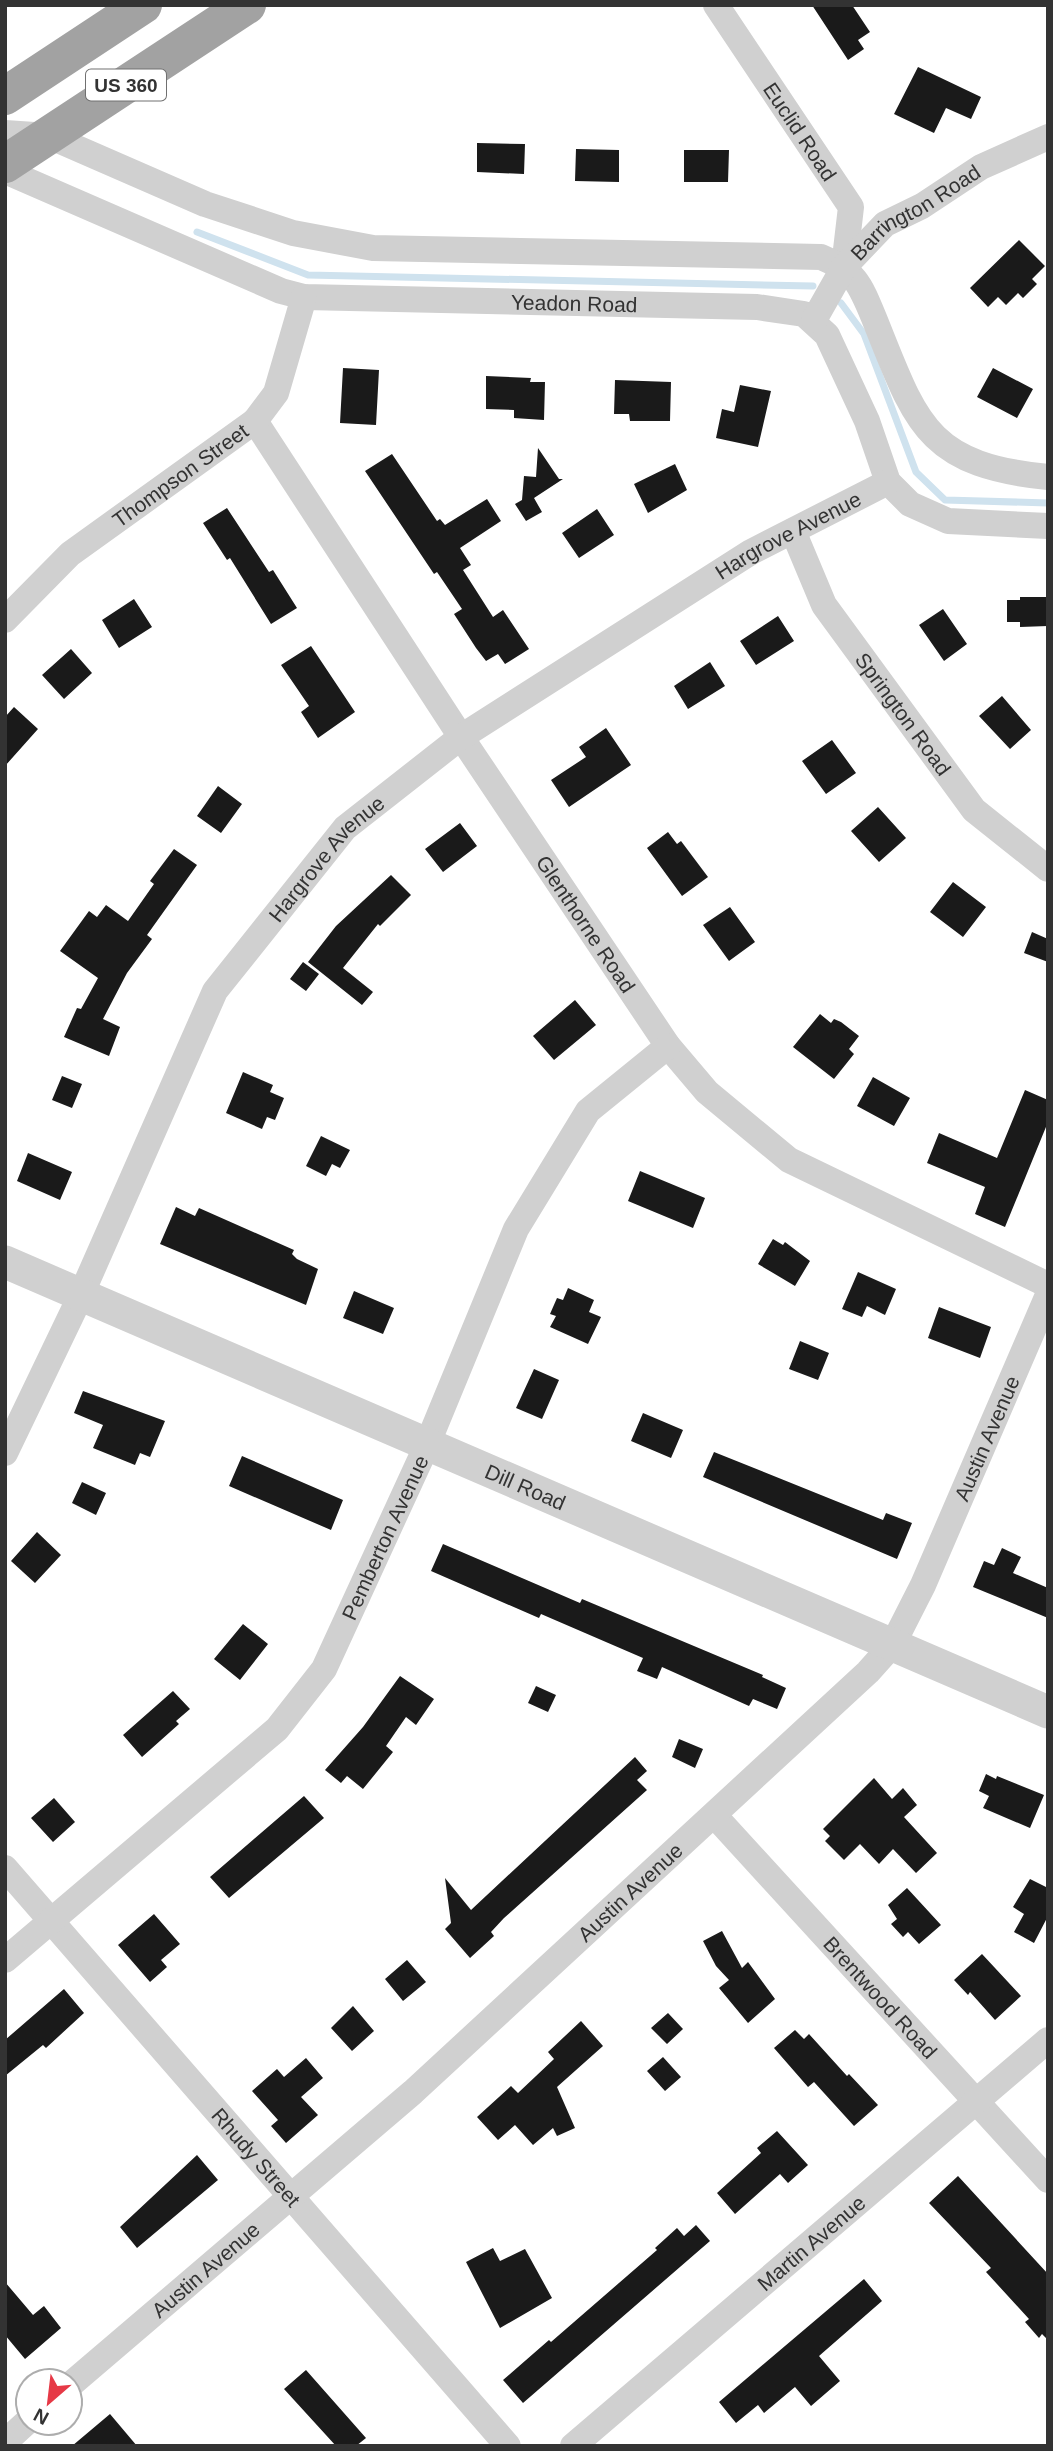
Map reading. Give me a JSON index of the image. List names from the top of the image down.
{
  "streets": {
    "highway": ["US 360"],
    "street": [
      "Euclid Road",
      "Barrington Road",
      "Yeadon Road",
      "Thompson Street",
      "Hargrove Avenue",
      "Springton Road",
      "Glenthorne Road",
      "Austin Avenue",
      "Dill Road",
      "Pemberton Avenue",
      "Brentwood Road",
      "Rhudy Street",
      "Martin Avenue"
    ]
  },
  "crossings": [
    ["Euclid Road", "Barrington Road"],
    ["Barrington Road", "Yeadon Road"],
    ["Yeadon Road", "Thompson Street"],
    ["Thompson Street", "Glenthorne Road"],
    ["Hargrove Avenue", "Springton Road"],
    ["Hargrove Avenue", "Glenthorne Road"],
    ["Hargrove Avenue", "Dill Road"],
    ["Glenthorne Road", "Pemberton Avenue"],
    ["Austin Avenue", "Dill Road"],
    ["Austin Avenue", "Brentwood Road"],
    ["Austin Avenue", "Rhudy Street"],
    ["Dill Road", "Pemberton Avenue"],
    ["Pemberton Avenue", "Rhudy Street"],
    ["Brentwood Road", "Martin Avenue"]
  ],
  "north": "bottom left"
}
